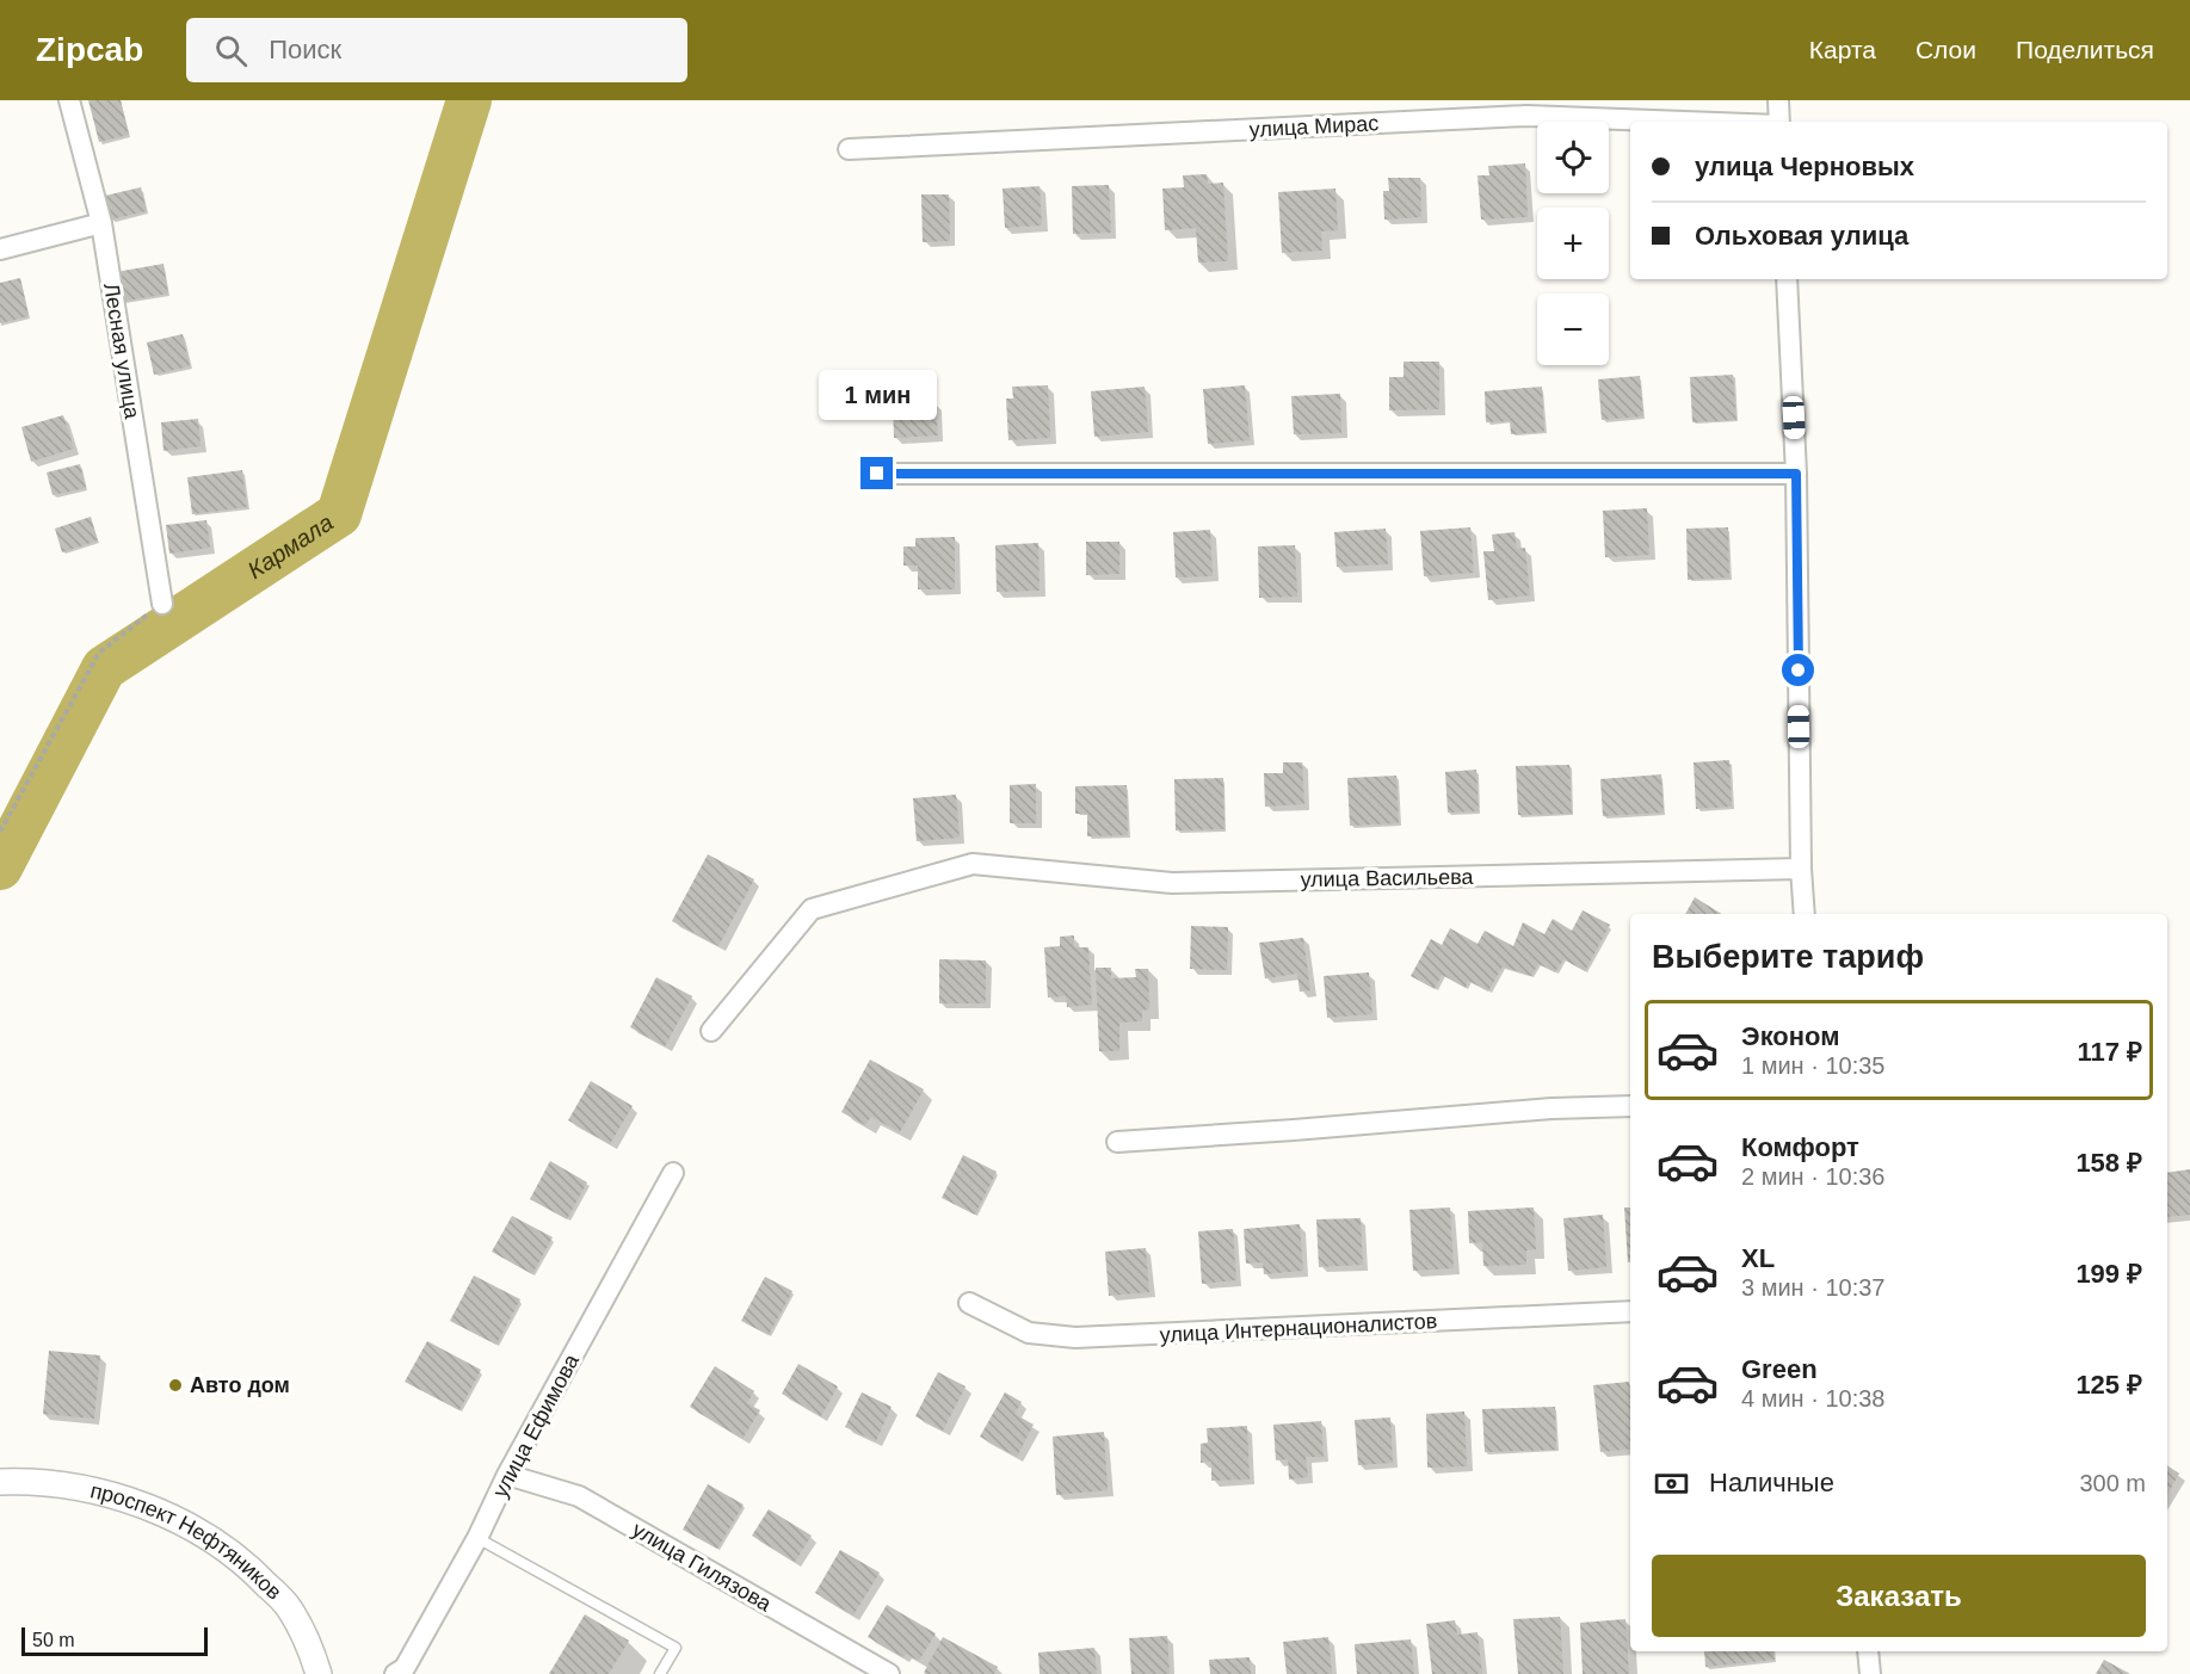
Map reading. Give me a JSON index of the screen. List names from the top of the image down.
{
  "streets": {
    "street": [
      "улица Мирас",
      "Лесная улица",
      "улица Васильева",
      "улица Интернационалистов",
      "улица Ефимова",
      "проспект Нефтяников",
      "улица Гилязова"
    ]
  },
  "crossings": [
    ["улица Ефимова", "улица Гилязова"]
  ],
  "water": ["Кармала"],
  "places": ["Авто дом"],
  "scale_bar": "50 m",
  "page": {
    "header": "Zipcab",
    "search": "Поиск",
    "nav": ["Карта", "Слои", "Поделиться"],
    "map_buttons": ["+", "−"],
    "banner": ["улица Черновых", "Ольховая улица"],
    "bubble": "1 мин",
    "heading": "Выберите тариф",
    "list": [
      {
        "name": "Эконом",
        "note": "1 мин · 10:35",
        "value": "117 ₽"
      },
      {
        "name": "Комфорт",
        "note": "2 мин · 10:36",
        "value": "158 ₽"
      },
      {
        "name": "XL",
        "note": "3 мин · 10:37",
        "value": "199 ₽"
      },
      {
        "name": "Green",
        "note": "4 мин · 10:38",
        "value": "125 ₽"
      }
    ],
    "pay": ["Наличные", "300 m"],
    "buttons": "Заказать",
    "scale": "50 m"
  }
}
